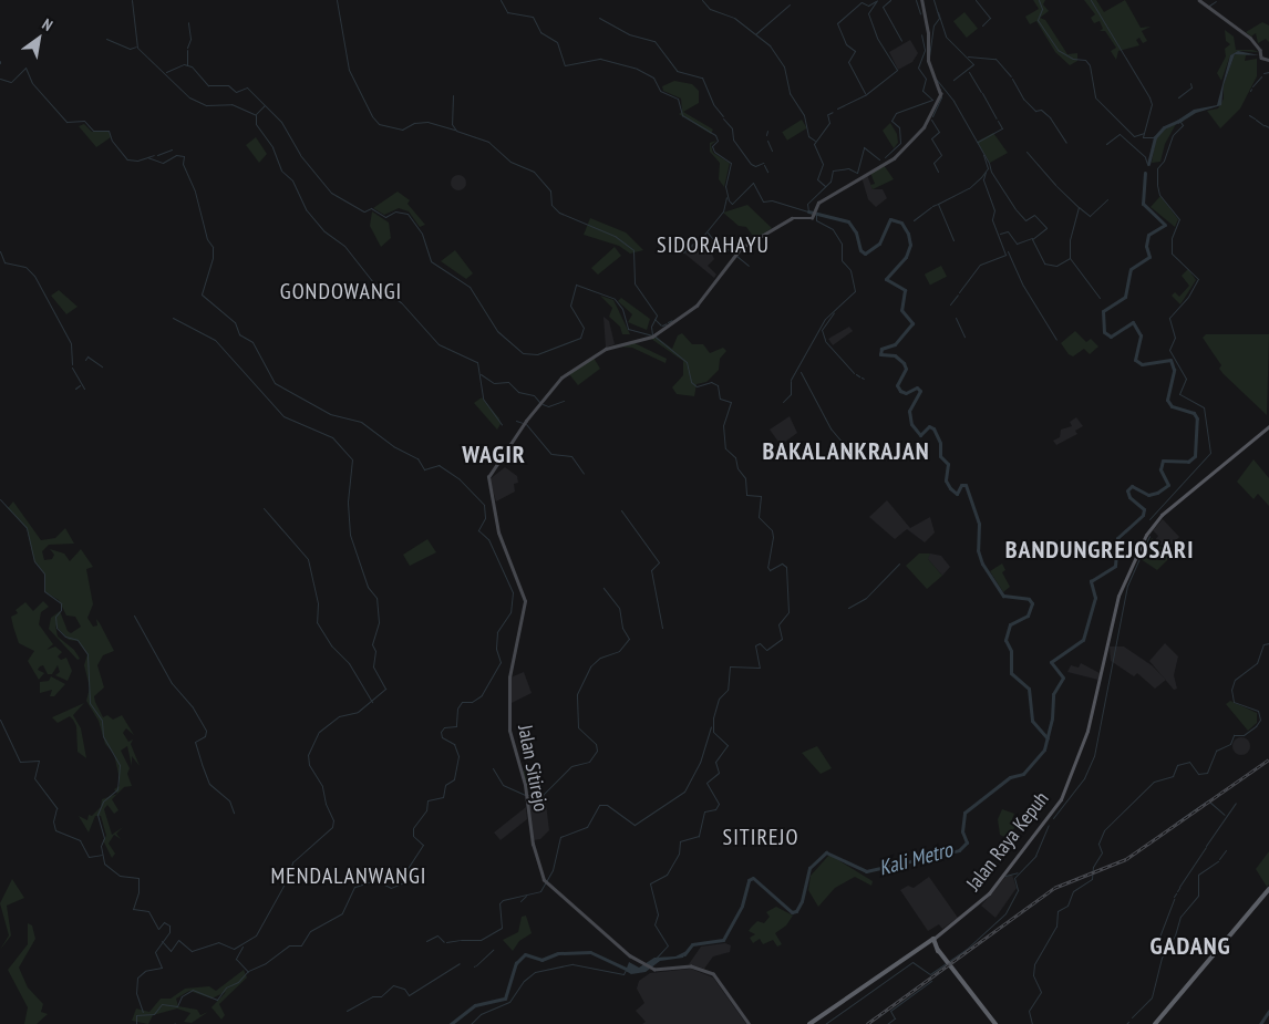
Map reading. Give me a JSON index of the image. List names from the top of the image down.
{
  "streets": {
    "main road": ["Jalan Sitirejo", "Jalan Raya Kepuh"]
  },
  "districts": [
    "SIDORAHAYU",
    "GONDOWANGI",
    "BAKALANKRAJAN",
    "WAGIR",
    "BANDUNGREJOSARI",
    "SITIREJO",
    "MENDALANWANGI",
    "GADANG"
  ],
  "water": ["Kali Metro"],
  "north": "top right"
}
